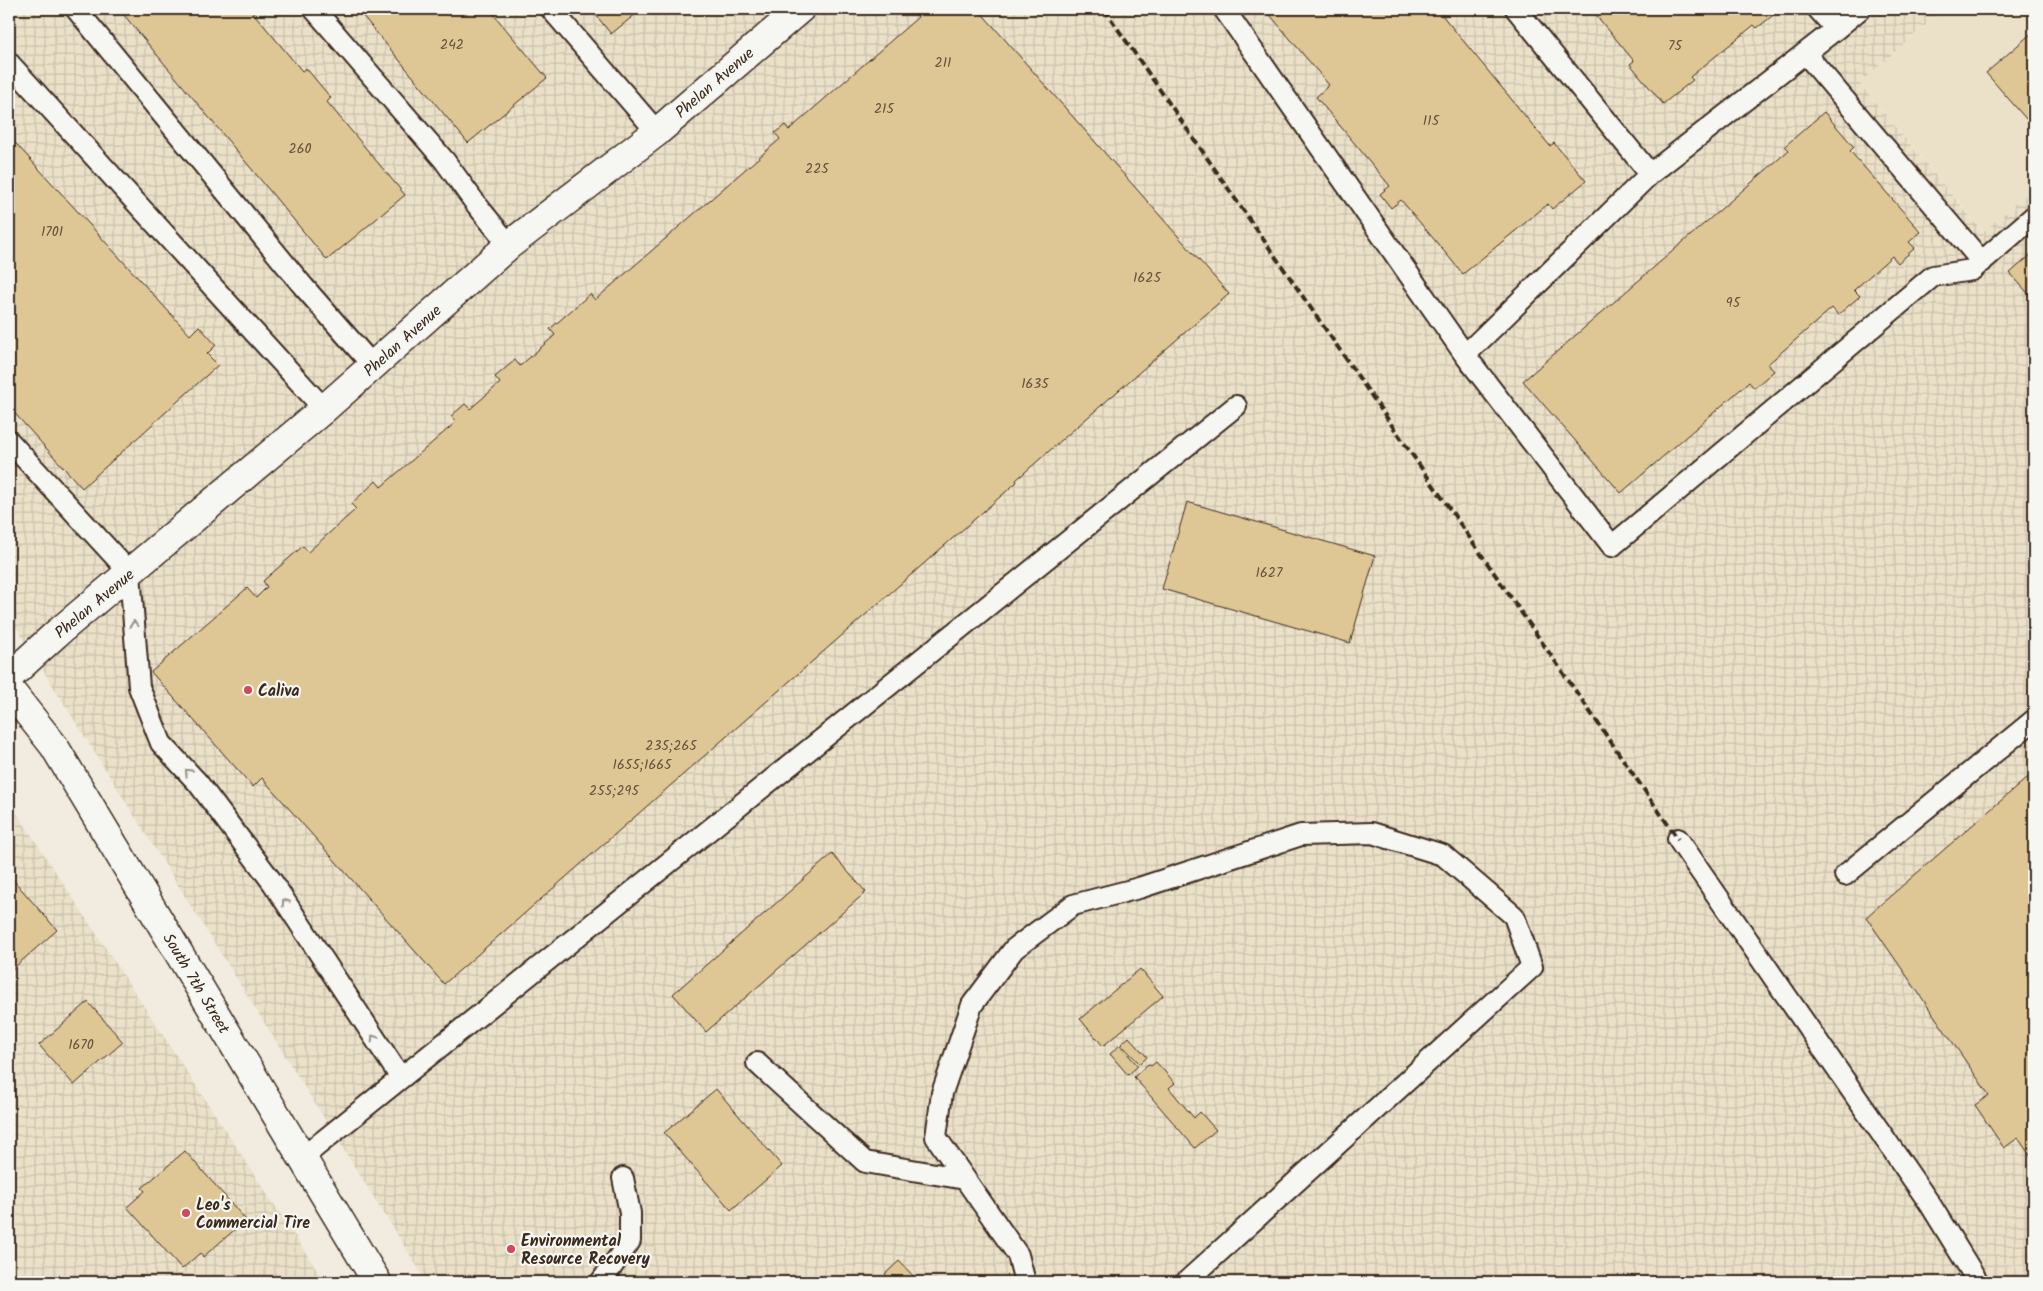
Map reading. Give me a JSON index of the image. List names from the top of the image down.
{
  "streets": {
    "street": ["Phelan Avenue", "South 7th Street"]
  },
  "places": ["Caliva", "Leo's Commercial Tire", "Environmental Resource Recovery"],
  "house_numbers": [
    "242",
    "75",
    "211",
    "215",
    "115",
    "260",
    "225",
    "1701",
    "1625",
    "95",
    "1635",
    "1627",
    "235;265",
    "1655;1665",
    "255;295",
    "1670"
  ]
}
